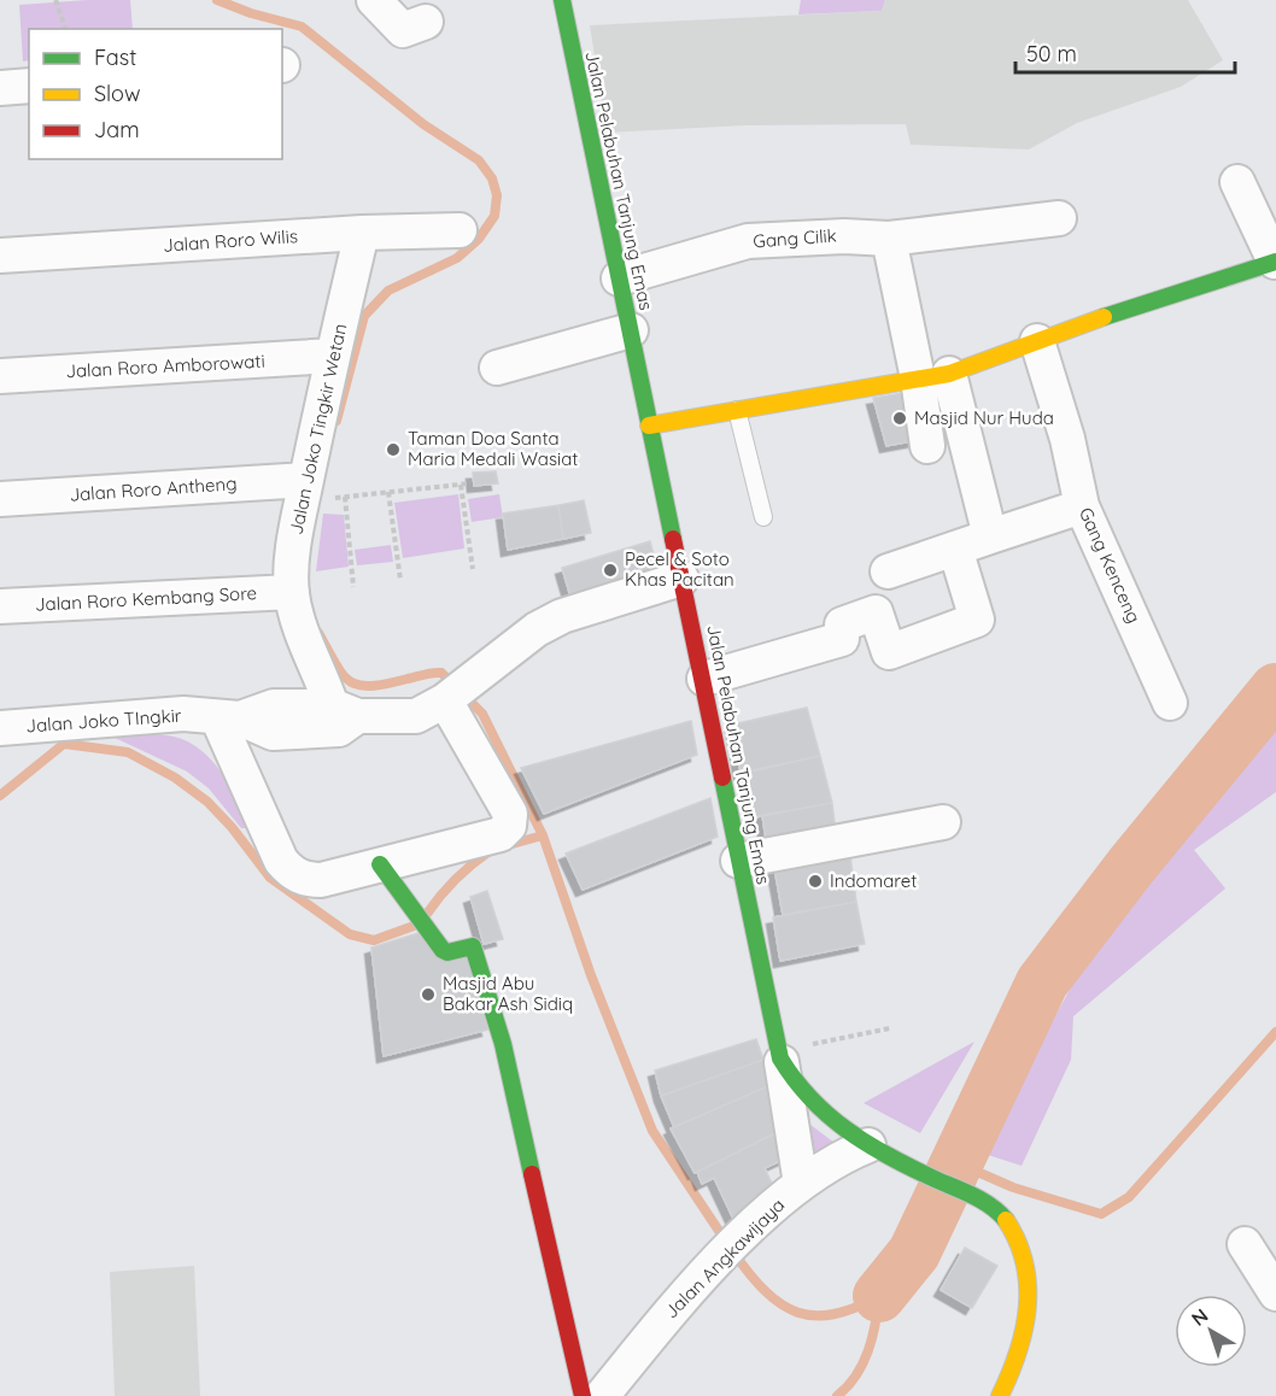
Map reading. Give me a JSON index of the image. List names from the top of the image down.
{
  "streets": {
    "main road": ["Jalan Pelabuhan Tanjung Emas"],
    "street": [
      "Gang Cilik",
      "Jalan Roro Wilis",
      "Jalan Roro Amborowati",
      "Jalan Joko Tingkir Wetan",
      "Jalan Roro Antheng",
      "Gang Kenceng",
      "Jalan Roro Kembang Sore",
      "Jalan Joko TIngkir",
      "Jalan Angkawijaya"
    ]
  },
  "crossings": [
    ["Jalan Pelabuhan Tanjung Emas", "Gang Cilik"],
    ["Jalan Pelabuhan Tanjung Emas", "Jalan Joko TIngkir"],
    ["Jalan Pelabuhan Tanjung Emas", "Jalan Angkawijaya"],
    ["Jalan Roro Wilis", "Jalan Joko Tingkir Wetan"],
    ["Jalan Roro Amborowati", "Jalan Joko Tingkir Wetan"],
    ["Jalan Joko Tingkir Wetan", "Jalan Roro Antheng"],
    ["Jalan Joko Tingkir Wetan", "Jalan Roro Kembang Sore"],
    ["Jalan Joko Tingkir Wetan", "Jalan Joko TIngkir"]
  ],
  "places": [
    "Masjid Nur Huda",
    "Taman Doa Santa Maria Medali Wasiat",
    "Pecel & Soto Khas Pacitan",
    "Indomaret",
    "Masjid Abu Bakar Ash Sidiq"
  ],
  "legend": ["Fast", "Slow", "Jam"],
  "scale_bar": "50 m",
  "north": "top left"
}
